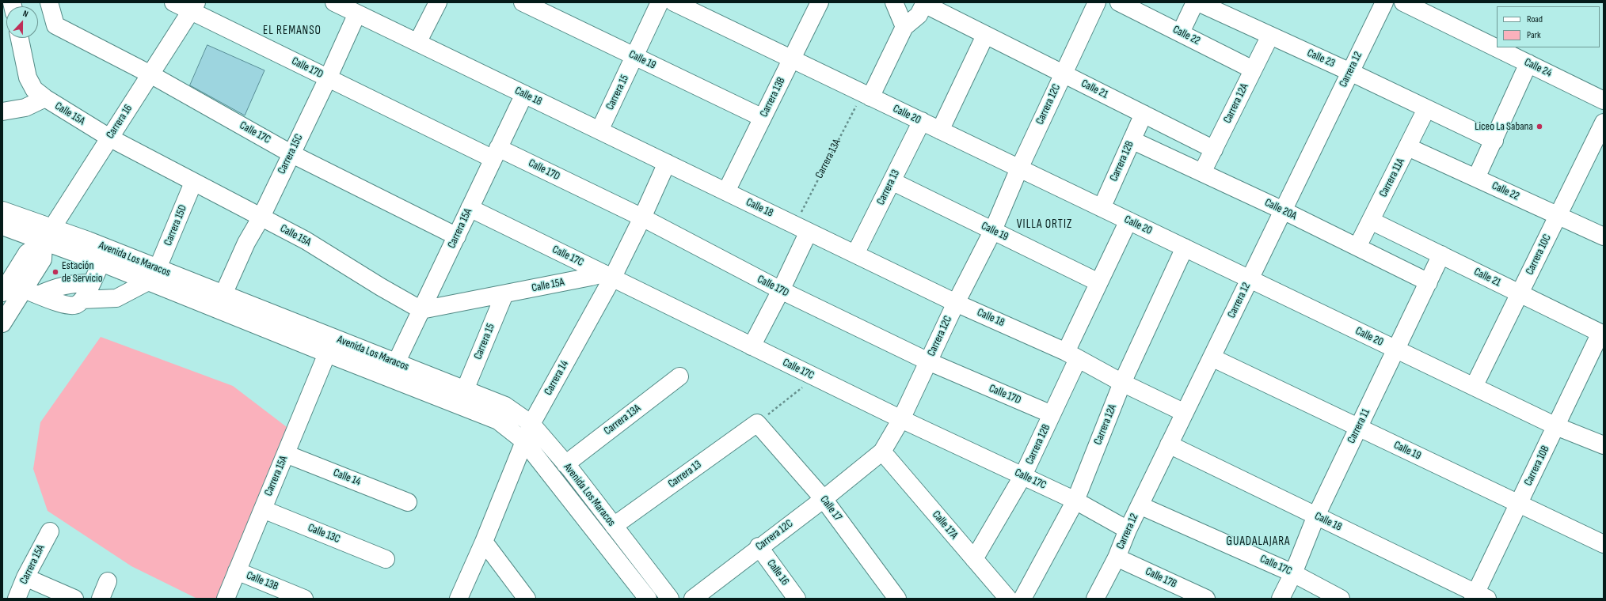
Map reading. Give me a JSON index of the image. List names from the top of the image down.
{
  "streets": {
    "street": [
      "Calle 22",
      "Calle 23",
      "Calle 19",
      "Calle 17D",
      "Calle 24",
      "Carrera 12",
      "Calle 21",
      "Carrera 15",
      "Calle 18",
      "Carrera 13B",
      "Carrera 12A",
      "Carrera 12C",
      "Calle 15A",
      "Calle 20",
      "Carrera 16",
      "Calle 17C",
      "Carrera 15C",
      "Carrera 13A",
      "Carrera 12B",
      "Carrera 11A",
      "Carrera 13",
      "Calle 20A",
      "Carrera 15D",
      "Carrera 15A",
      "Carrera 10C",
      "Avenida Los Maracos",
      "Carrera 14",
      "Carrera 11",
      "Carrera 10B",
      "Calle 14",
      "Calle 17",
      "Calle 17A",
      "Calle 13C",
      "Calle 16",
      "Calle 17B",
      "Calle 13B"
    ]
  },
  "crossings": [
    ["Calle 22", "Carrera 12A"],
    ["Calle 22", "Carrera 11A"],
    ["Calle 22", "Carrera 10C"],
    ["Calle 23", "Carrera 12"],
    ["Calle 23", "Carrera 12A"],
    ["Calle 23", "Carrera 11A"],
    ["Calle 19", "Carrera 12"],
    ["Calle 19", "Carrera 15"],
    ["Calle 19", "Carrera 13B"],
    ["Calle 19", "Carrera 12C"],
    ["Calle 19", "Carrera 12B"],
    ["Calle 19", "Carrera 13"],
    ["Calle 19", "Carrera 11"],
    ["Calle 19", "Carrera 10B"],
    ["Calle 17D", "Carrera 12C"],
    ["Calle 17D", "Carrera 16"],
    ["Calle 17D", "Carrera 15C"],
    ["Calle 17D", "Carrera 12B"],
    ["Calle 17D", "Carrera 15A"],
    ["Calle 17D", "Carrera 14"],
    ["Carrera 12", "Calle 18"],
    ["Carrera 12", "Calle 20"],
    ["Carrera 12", "Calle 17C"],
    ["Carrera 12", "Calle 20A"],
    ["Carrera 12", "Calle 17B"],
    ["Calle 21", "Carrera 12A"],
    ["Calle 21", "Carrera 12C"],
    ["Calle 21", "Carrera 12B"],
    ["Calle 21", "Carrera 11A"],
    ["Calle 21", "Carrera 10C"],
    ["Calle 21", "Carrera 11"],
    ["Calle 21", "Carrera 10B"],
    ["Carrera 15", "Calle 18"],
    ["Carrera 15", "Calle 15A"],
    ["Carrera 15", "Avenida Los Maracos"],
    ["Calle 18", "Carrera 13B"],
    ["Calle 18", "Carrera 12A"],
    ["Calle 18", "Carrera 12C"],
    ["Calle 18", "Carrera 15C"],
    ["Calle 18", "Carrera 13A"],
    ["Calle 18", "Carrera 12B"],
    ["Calle 18", "Carrera 13"],
    ["Calle 18", "Carrera 15A"],
    ["Calle 18", "Carrera 14"],
    ["Calle 18", "Carrera 11"],
    ["Calle 18", "Carrera 10B"],
    ["Carrera 13B", "Calle 20"],
    ["Carrera 12A", "Calle 20"],
    ["Carrera 12A", "Calle 17C"],
    ["Carrera 12A", "Calle 20A"],
    ["Carrera 12C", "Calle 20"],
    ["Carrera 12C", "Calle 17C"],
    ["Carrera 12C", "Calle 17"],
    ["Carrera 12C", "Calle 17A"],
    ["Carrera 12C", "Calle 16"],
    ["Calle 15A", "Carrera 16"],
    ["Calle 15A", "Calle 17C"],
    ["Calle 15A", "Carrera 15C"],
    ["Calle 15A", "Carrera 15D"],
    ["Calle 15A", "Carrera 15A"],
    ["Calle 15A", "Carrera 14"],
    ["Calle 20", "Carrera 13A"],
    ["Calle 20", "Carrera 12B"],
    ["Calle 20", "Carrera 13"],
    ["Calle 20", "Carrera 10C"],
    ["Calle 20", "Carrera 11"],
    ["Calle 20", "Carrera 10B"],
    ["Carrera 16", "Calle 17C"],
    ["Carrera 16", "Avenida Los Maracos"],
    ["Calle 17C", "Carrera 15C"],
    ["Calle 17C", "Carrera 12B"],
    ["Calle 17C", "Carrera 15A"],
    ["Calle 17C", "Carrera 14"],
    ["Calle 17C", "Carrera 11"],
    ["Carrera 15C", "Avenida Los Maracos"],
    ["Carrera 13A", "Avenida Los Maracos"],
    ["Carrera 12B", "Calle 20A"],
    ["Carrera 12B", "Calle 17A"],
    ["Carrera 11A", "Calle 20A"],
    ["Carrera 13", "Avenida Los Maracos"],
    ["Carrera 13", "Calle 17"],
    ["Calle 20A", "Carrera 11"],
    ["Carrera 15D", "Avenida Los Maracos"],
    ["Carrera 15A", "Avenida Los Maracos"],
    ["Carrera 15A", "Calle 14"],
    ["Carrera 15A", "Calle 13C"],
    ["Carrera 15A", "Calle 13B"],
    ["Avenida Los Maracos", "Carrera 14"]
  ],
  "districts": ["EL REMANSO", "VILLA ORTIZ", "GUADALAJARA"],
  "places": ["Liceo La Sabana", "Estación de Servicio"],
  "legend": ["Road", "Park"],
  "north": "top"
}
